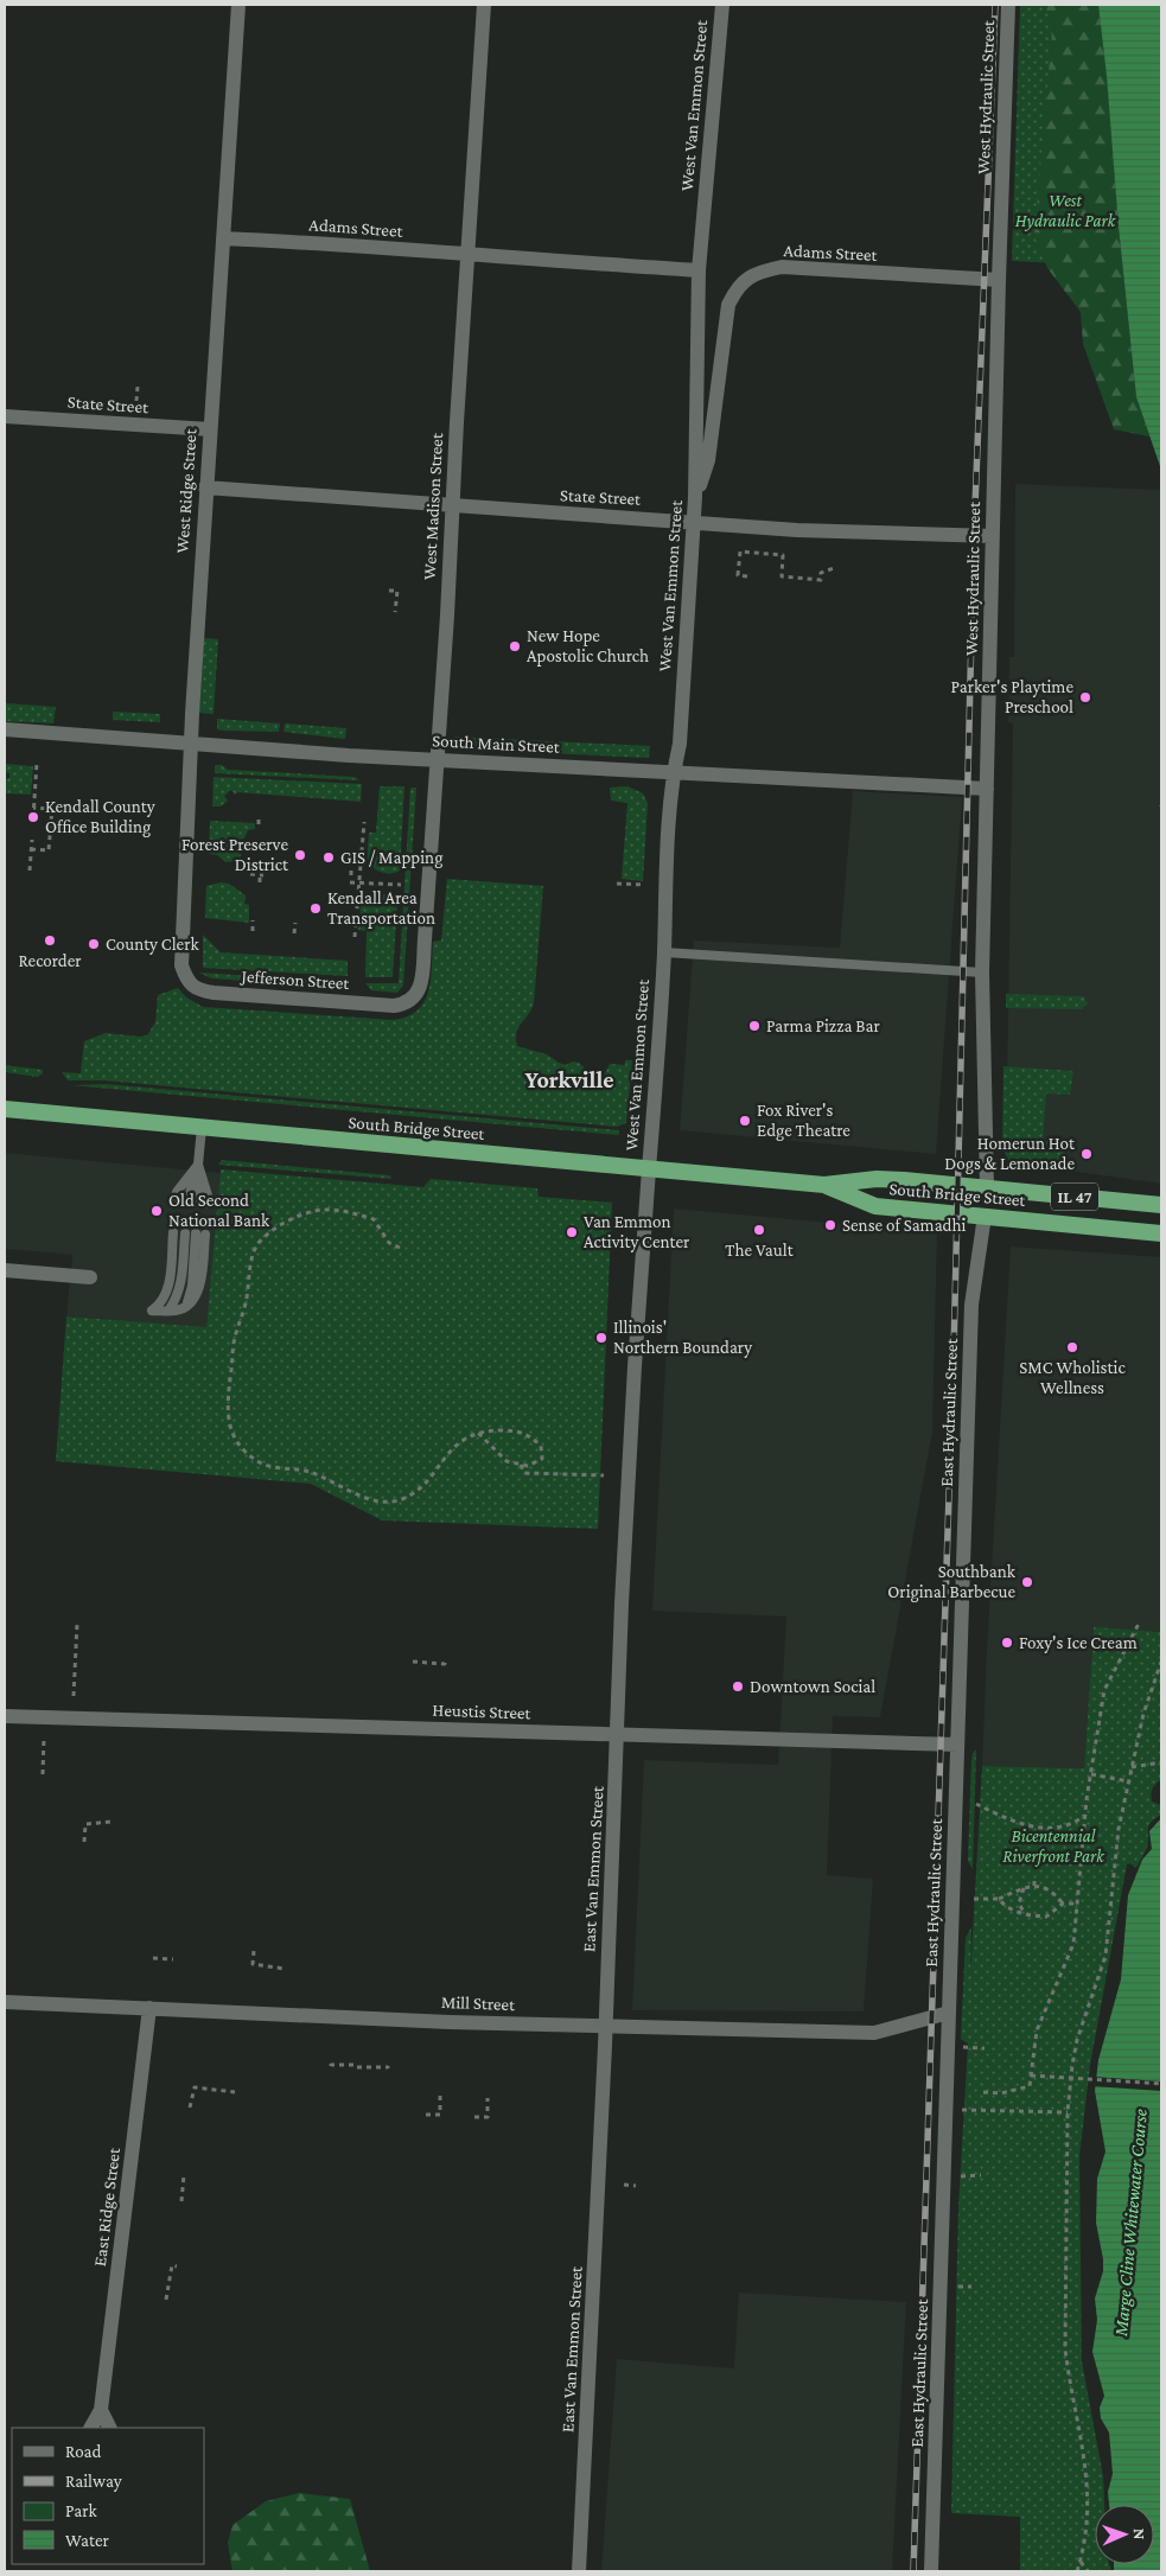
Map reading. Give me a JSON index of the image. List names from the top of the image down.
{
  "streets": {
    "highway": ["South Bridge Street", "IL 47"],
    "street": [
      "West Hydraulic Street",
      "West Van Emmon Street",
      "Adams Street",
      "State Street",
      "West Ridge Street",
      "West Madison Street",
      "South Main Street",
      "Jefferson Street",
      "East Hydraulic Street",
      "Heustis Street",
      "East Van Emmon Street",
      "Mill Street",
      "East Ridge Street"
    ]
  },
  "crossings": [
    ["West Hydraulic Street", "Adams Street"],
    ["West Hydraulic Street", "State Street"],
    ["West Hydraulic Street", "South Main Street"],
    ["West Hydraulic Street", "South Bridge Street"],
    ["West Van Emmon Street", "Adams Street"],
    ["West Van Emmon Street", "State Street"],
    ["West Van Emmon Street", "South Main Street"],
    ["West Van Emmon Street", "South Bridge Street"],
    ["West Van Emmon Street", "East Van Emmon Street"],
    ["Adams Street", "West Ridge Street"],
    ["Adams Street", "West Madison Street"],
    ["State Street", "West Ridge Street"],
    ["State Street", "West Madison Street"],
    ["West Ridge Street", "South Main Street"],
    ["West Ridge Street", "Jefferson Street"],
    ["West Madison Street", "South Main Street"],
    ["West Madison Street", "Jefferson Street"],
    ["South Bridge Street", "East Hydraulic Street"],
    ["South Bridge Street", "East Van Emmon Street"],
    ["East Hydraulic Street", "Heustis Street"],
    ["East Hydraulic Street", "Mill Street"],
    ["Heustis Street", "East Van Emmon Street"],
    ["East Van Emmon Street", "Mill Street"],
    ["Mill Street", "East Ridge Street"]
  ],
  "districts": ["Yorkville"],
  "water": ["Marge Cline Whitewater Course"],
  "parks": ["West Hydraulic Park", "Bicentennial Riverfront Park"],
  "places": [
    "New Hope Apostolic Church",
    "Parker's Playtime Preschool",
    "Kendall County Office Building",
    "Forest Preserve District",
    "GIS / Mapping",
    "Kendall Area Transportation",
    "Recorder",
    "County Clerk",
    "Parma Pizza Bar",
    "Fox River's Edge Theatre",
    "Homerun Hot Dogs & Lemonade",
    "Old Second National Bank",
    "Sense of Samadhi",
    "The Vault",
    "Van Emmon Activity Center",
    "Illinois' Northern Boundary",
    "SMC Wholistic Wellness",
    "Southbank Original Barbecue",
    "Foxy's Ice Cream",
    "Downtown Social"
  ],
  "legend": [
    "Road",
    "Railway",
    "Park",
    "Water"
  ],
  "north": "right"
}
